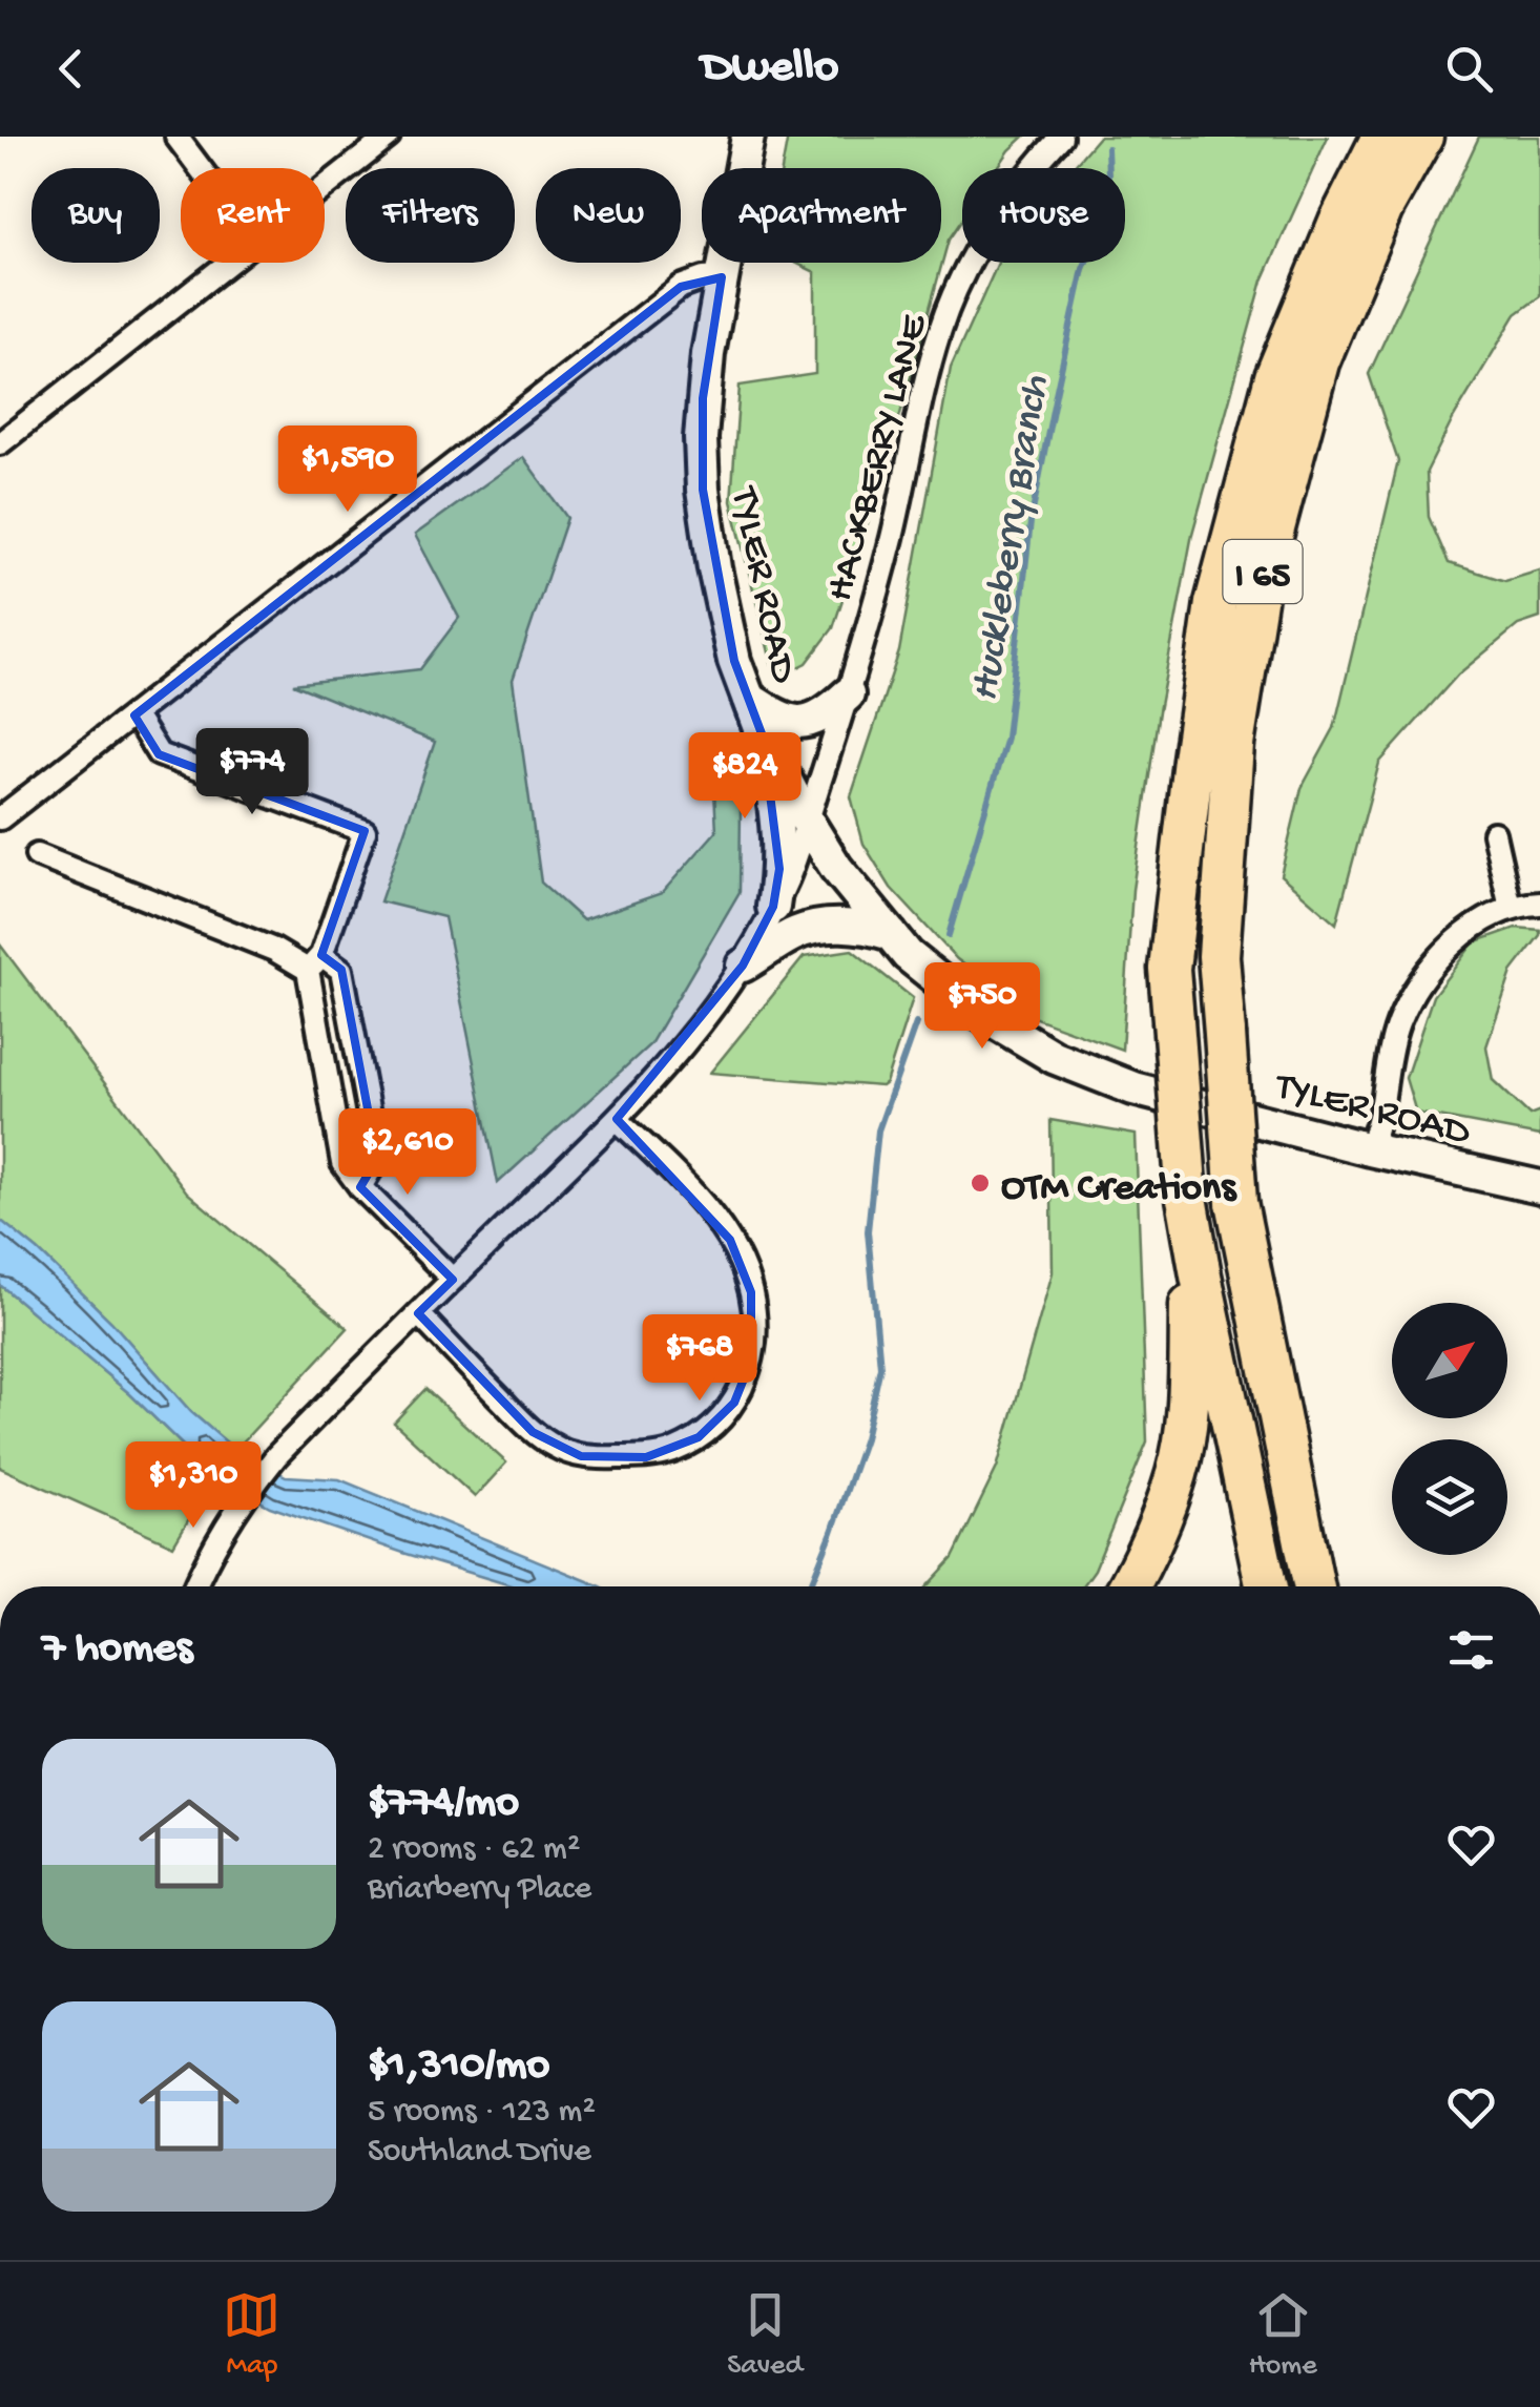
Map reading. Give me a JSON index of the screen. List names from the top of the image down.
{
  "streets": {
    "highway": ["I 65"],
    "street": ["HACKBERRY LANE", "TYLER ROAD"]
  },
  "crossings": [
    ["HACKBERRY LANE", "TYLER ROAD"]
  ],
  "water": ["Huckleberry Branch"],
  "places": ["OTM Creations"],
  "north": "top right",
  "page": {
    "header": "Dwello",
    "chip": [
      "Buy",
      "Rent",
      "Filters",
      "New",
      "Apartment",
      "House"
    ],
    "price": [
      "$1,590",
      "$774",
      "$824",
      "$750",
      "$2,610",
      "$768",
      "$1,310"
    ],
    "heading": "7 homes",
    "list": [
      {
        "name": "$774/mo",
        "note": "2 rooms · 62 m² · Briarberry Place"
      },
      {
        "name": "$1,310/mo",
        "note": "5 rooms · 123 m² · Southland Drive"
      }
    ],
    "tabs": ["Map", "Saved", "Home"]
  }
}
